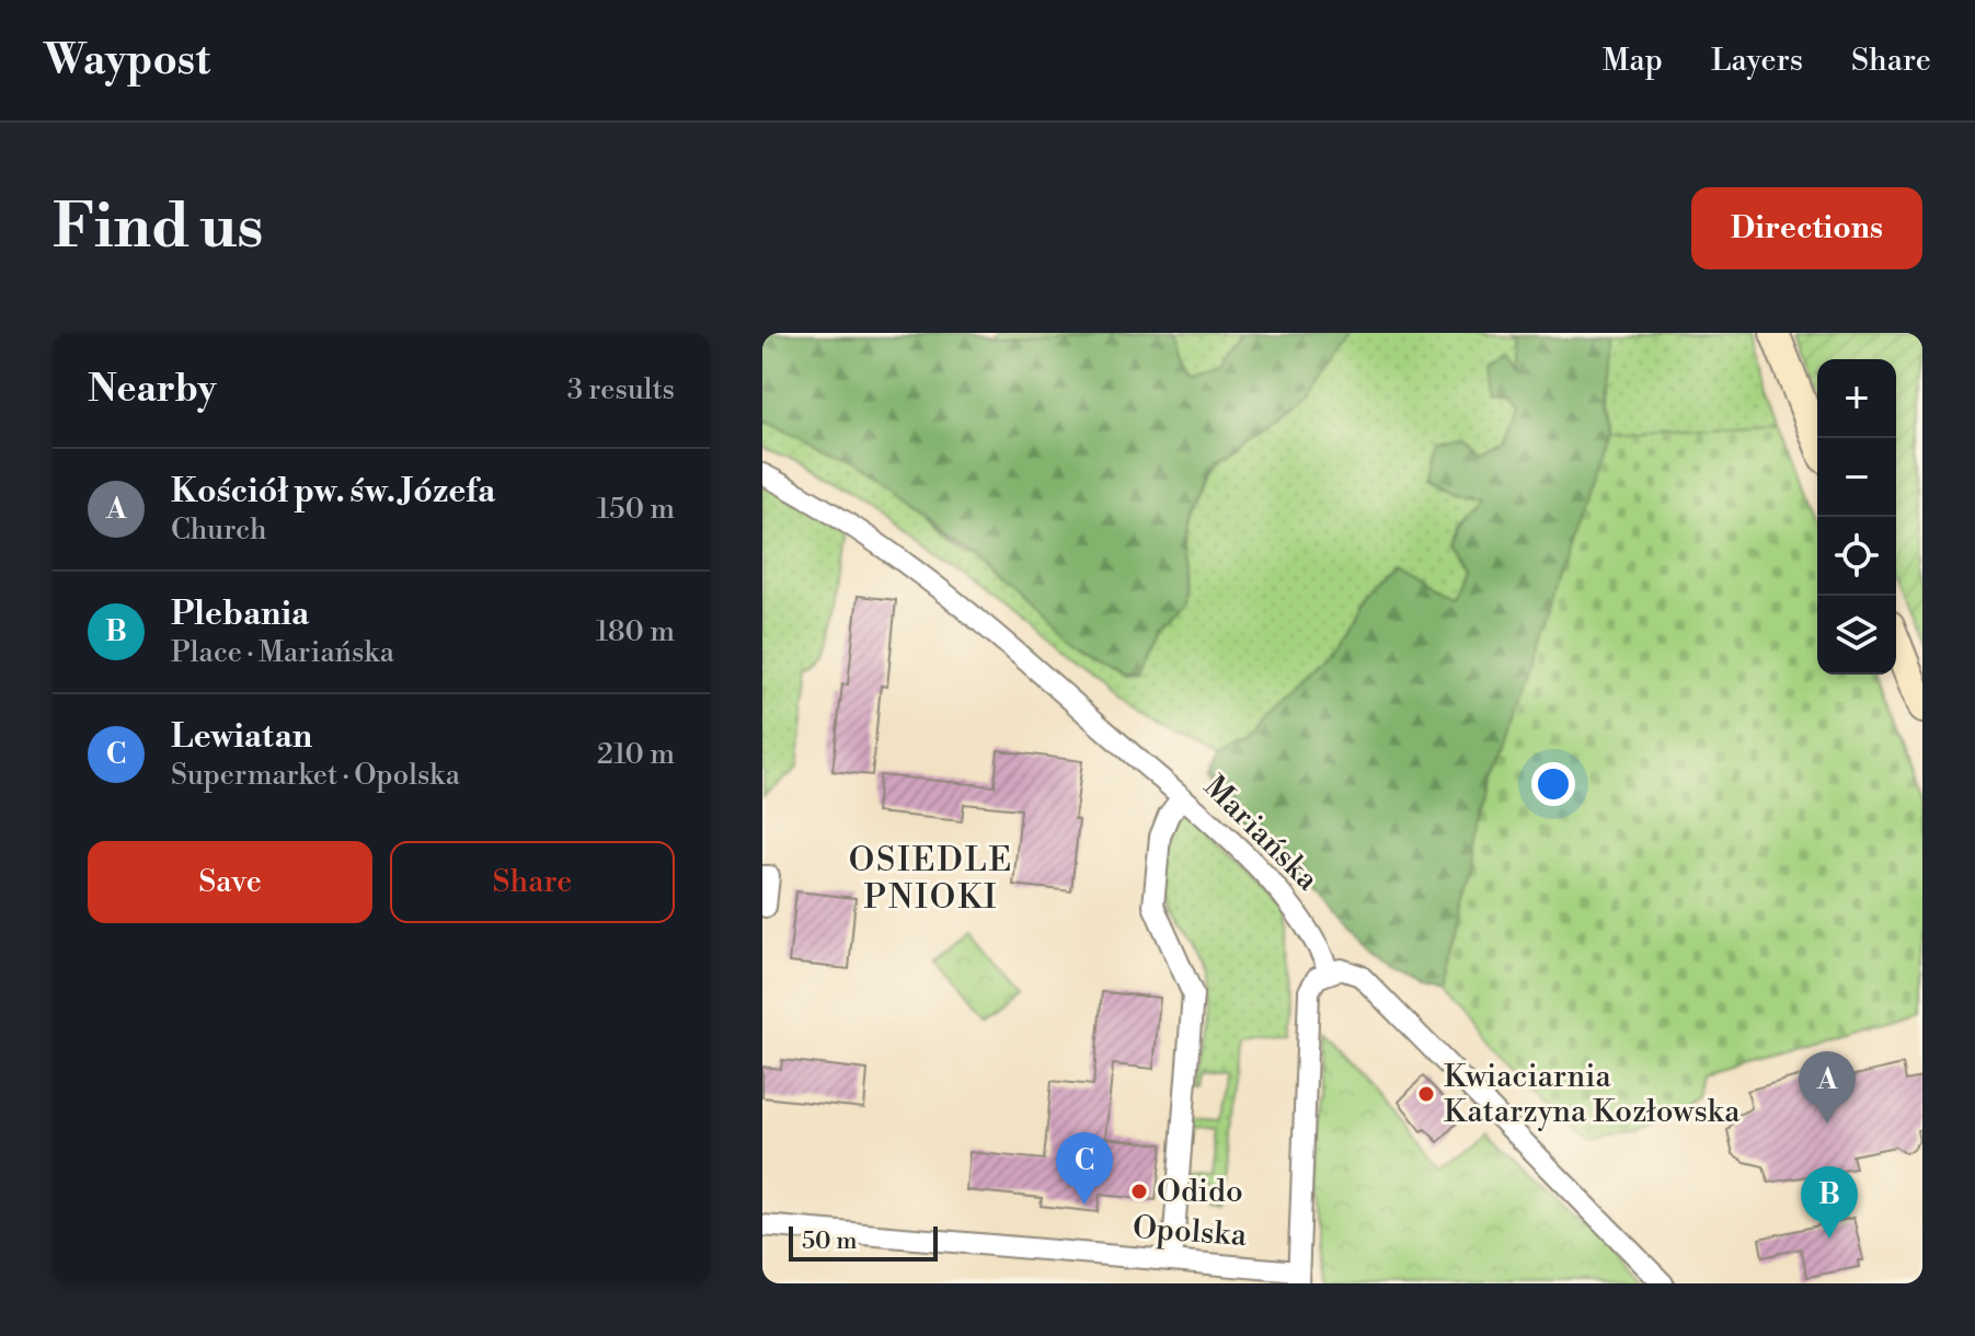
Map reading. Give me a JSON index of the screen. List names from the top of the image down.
{
  "streets": {
    "street": ["Mariańska", "Opolska"]
  },
  "districts": ["OSIEDLE PNIOKI"],
  "places": ["Kwiaciarnia Katarzyna Kozłowska", "Odido"],
  "scale_bar": "50 m",
  "page": {
    "header": "Waypost",
    "nav": ["Map", "Layers", "Share"],
    "buttons": [
      "Directions",
      ["Save", "Share"]
    ],
    "title": "Find us",
    "heading": ["Nearby", "3 results"],
    "map_buttons": ["+", "−"],
    "list": [
      {
        "mark": "A",
        "name": "Kościół pw. św. Józefa",
        "note": "Church",
        "value": "150 m"
      },
      {
        "mark": "B",
        "name": "Plebania",
        "note": "Place · Mariańska",
        "value": "180 m"
      },
      {
        "mark": "C",
        "name": "Lewiatan",
        "note": "Supermarket · Opolska",
        "value": "210 m"
      }
    ],
    "pins": ["A", "C", "B"],
    "scale": "50 m"
  }
}
